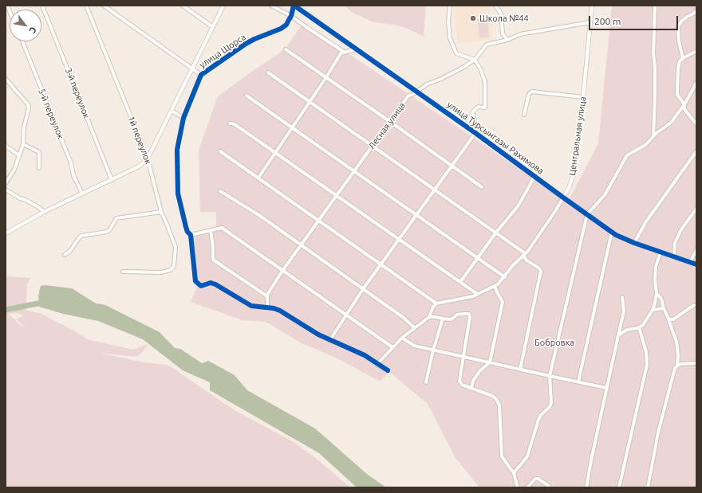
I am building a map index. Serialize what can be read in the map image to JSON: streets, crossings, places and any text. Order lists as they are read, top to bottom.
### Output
{
  "streets": {
    "street": [
      "улица Щорса",
      "3-й переулок",
      "5-й переулок",
      "Лесная улица",
      "Центральная улица",
      "улица Турсынгазы Рахимова",
      "1й переулок"
    ]
  },
  "crossings": [
    ["улица Щорса", "3-й переулок"],
    ["улица Щорса", "5-й переулок"],
    ["улица Щорса", "1й переулок"],
    ["Лесная улица", "Центральная улица"],
    ["Лесная улица", "улица Турсынгазы Рахимова"],
    ["Центральная улица", "улица Турсынгазы Рахимова"]
  ],
  "parks": ["Бобровка"],
  "places": ["Школа №44"],
  "scale_bar": "200 m",
  "north": "bottom right"
}
